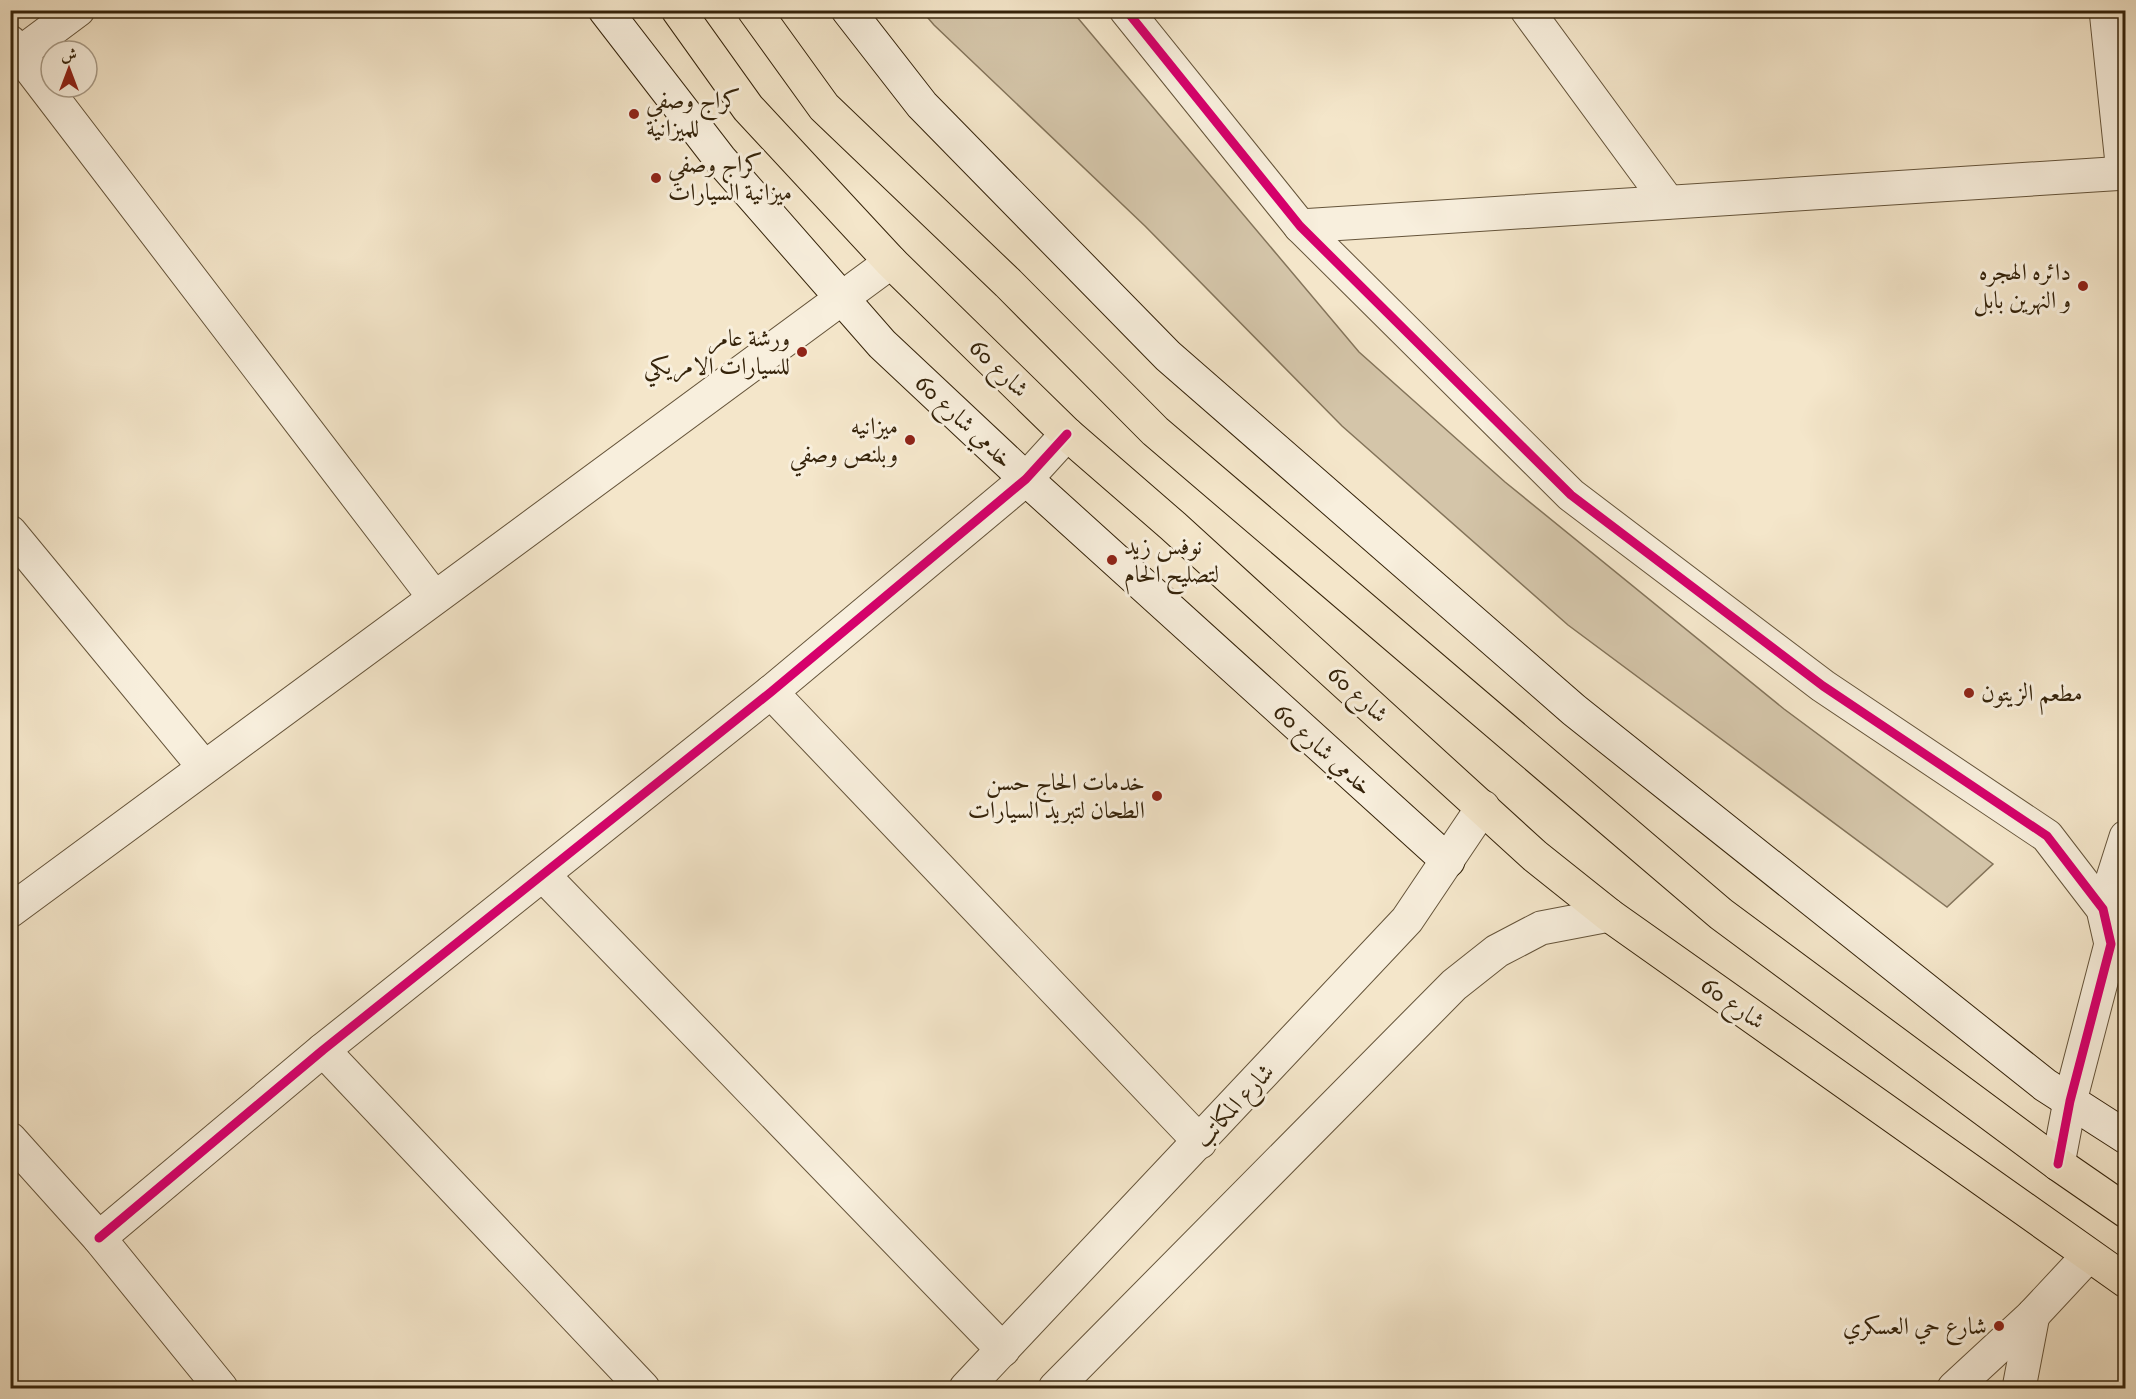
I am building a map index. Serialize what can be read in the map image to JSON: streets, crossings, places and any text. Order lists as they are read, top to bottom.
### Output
{
  "streets": {
    "highway": ["شارع 60"],
    "street": ["خدمي شارع 60", "شارع المکاتب"]
  },
  "crossings": [
    ["شارع 60", "شارع المکاتب"],
    ["خدمي شارع 60", "شارع المکاتب"]
  ],
  "places": [
    "كراج وصفي للميزانية",
    "كراج وصفي ميزانية السيارات",
    "دائره الهجره و النهرين بابل",
    "ورشة عامر للسيارات الامريكي",
    "ميزانيه وبلنص وصفي",
    "نوفس زيد لتصليح الحام",
    "مطعم الزيتون",
    "خدمات الحاج حسن الطحان لتبريد السيارات",
    "شارع حي العسكري"
  ],
  "north": "top"
}
